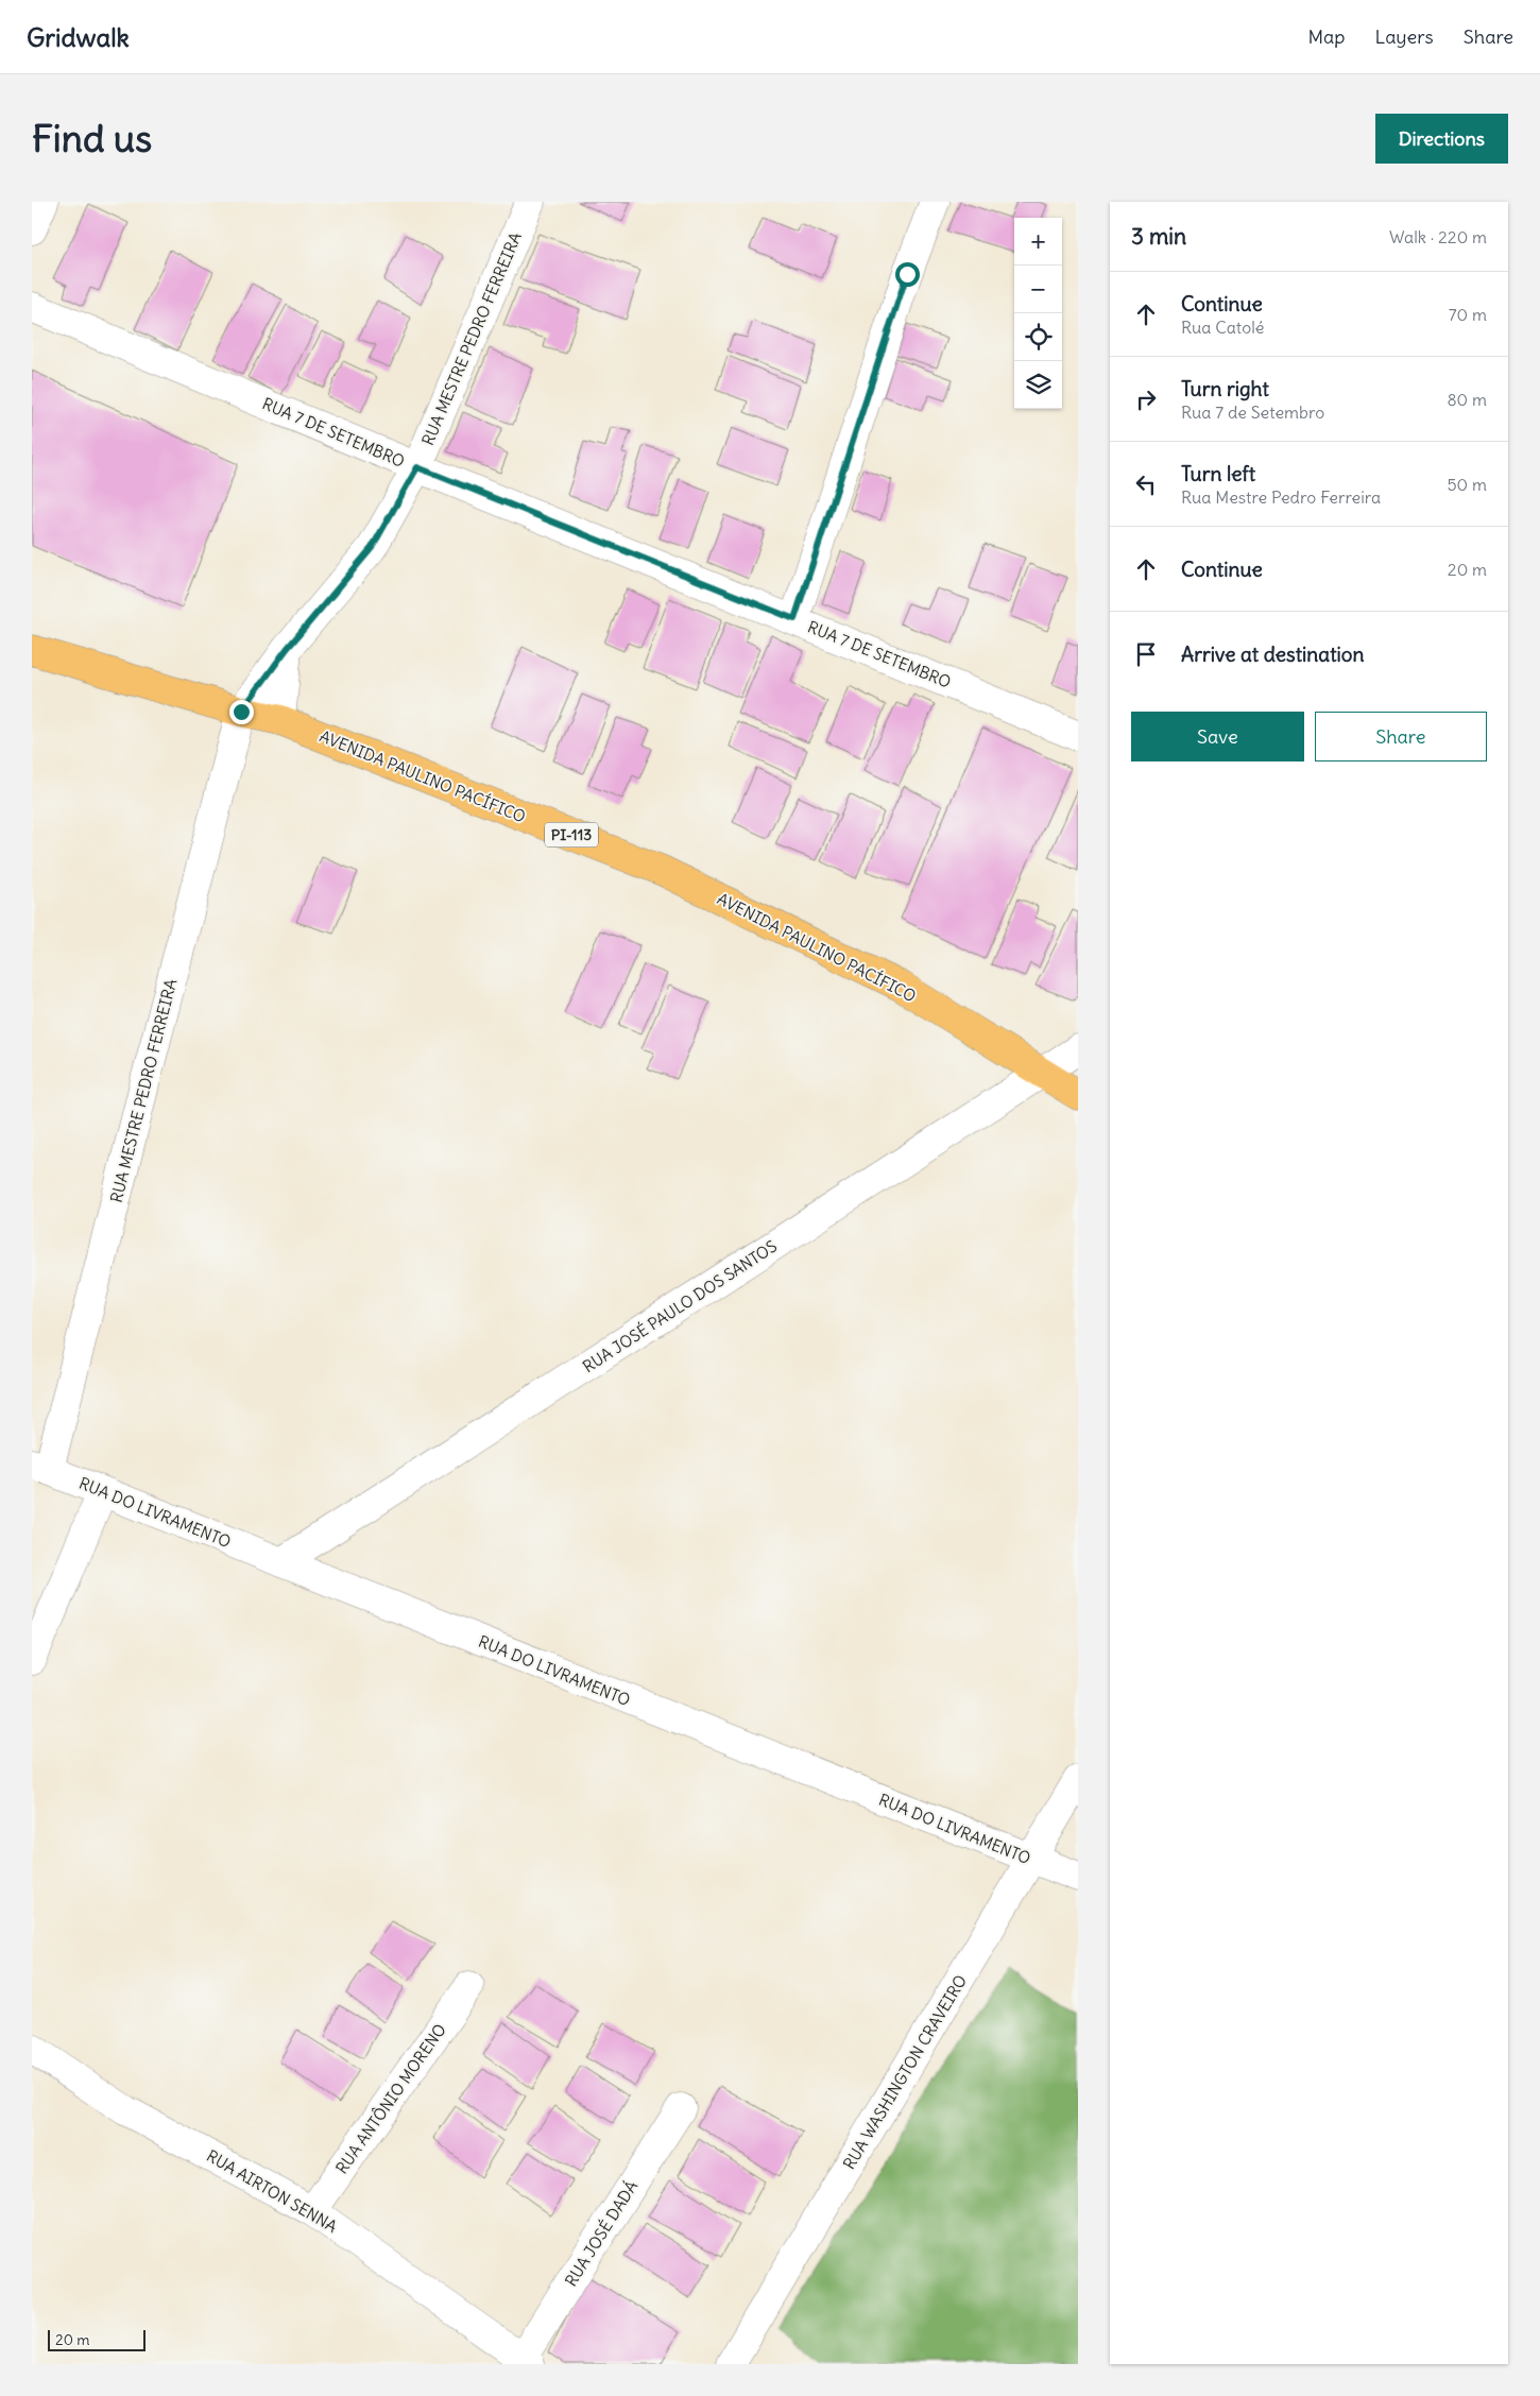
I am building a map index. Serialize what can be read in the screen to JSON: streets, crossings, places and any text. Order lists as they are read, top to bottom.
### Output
{
  "streets": {
    "main road": ["AVENIDA PAULINO PACÍFICO", "PI-113"],
    "street": [
      "RUA MESTRE PEDRO FERREIRA",
      "RUA 7 DE SETEMBRO",
      "RUA JOSÉ PAULO DOS SANTOS",
      "RUA DO LIVRAMENTO",
      "RUA WASHINGTON CRAVEIRO",
      "RUA ANTÔNIO MORENO",
      "RUA AIRTON SENNA",
      "RUA JOSÉ DADÁ"
    ]
  },
  "crossings": [
    ["RUA MESTRE PEDRO FERREIRA", "RUA 7 DE SETEMBRO"],
    ["RUA MESTRE PEDRO FERREIRA", "AVENIDA PAULINO PACÍFICO"],
    ["RUA MESTRE PEDRO FERREIRA", "RUA DO LIVRAMENTO"],
    ["AVENIDA PAULINO PACÍFICO", "RUA JOSÉ PAULO DOS SANTOS"],
    ["RUA JOSÉ PAULO DOS SANTOS", "RUA DO LIVRAMENTO"],
    ["RUA DO LIVRAMENTO", "RUA WASHINGTON CRAVEIRO"],
    ["RUA ANTÔNIO MORENO", "RUA AIRTON SENNA"],
    ["RUA AIRTON SENNA", "RUA JOSÉ DADÁ"]
  ],
  "scale_bar": "20 m",
  "page": {
    "header": "Gridwalk",
    "nav": ["Map", "Layers", "Share"],
    "buttons": [
      "Directions",
      ["Save", "Share"]
    ],
    "title": "Find us",
    "heading": ["3 min", "Walk · 220 m"],
    "map_buttons": ["+", "−"],
    "list": [
      ["Continue", "Rua Catolé", "70 m"],
      ["Turn right", "Rua 7 de Setembro", "80 m"],
      ["Turn left", "Rua Mestre Pedro Ferreira", "50 m"],
      ["Continue", "20 m"],
      "Arrive at destination"
    ],
    "scale": "20 m"
  }
}
